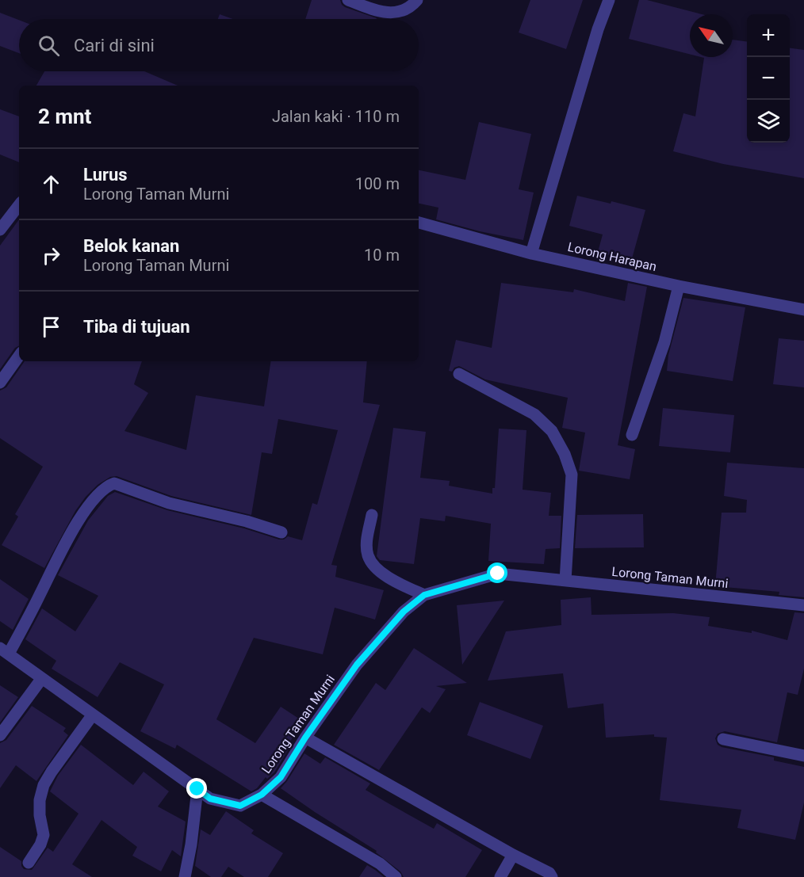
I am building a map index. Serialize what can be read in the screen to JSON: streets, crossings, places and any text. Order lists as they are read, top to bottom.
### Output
{
  "streets": {
    "street": ["Lorong Harapan", "Lorong Taman Murni"]
  },
  "north": "top left",
  "page": {
    "map_buttons": ["+", "−"],
    "search": "Cari di sini",
    "heading": ["2 mnt", "Jalan kaki · 110 m"],
    "list": [
      ["Lurus", "Lorong Taman Murni", "100 m"],
      ["Belok kanan", "Lorong Taman Murni", "10 m"],
      "Tiba di tujuan"
    ]
  }
}
